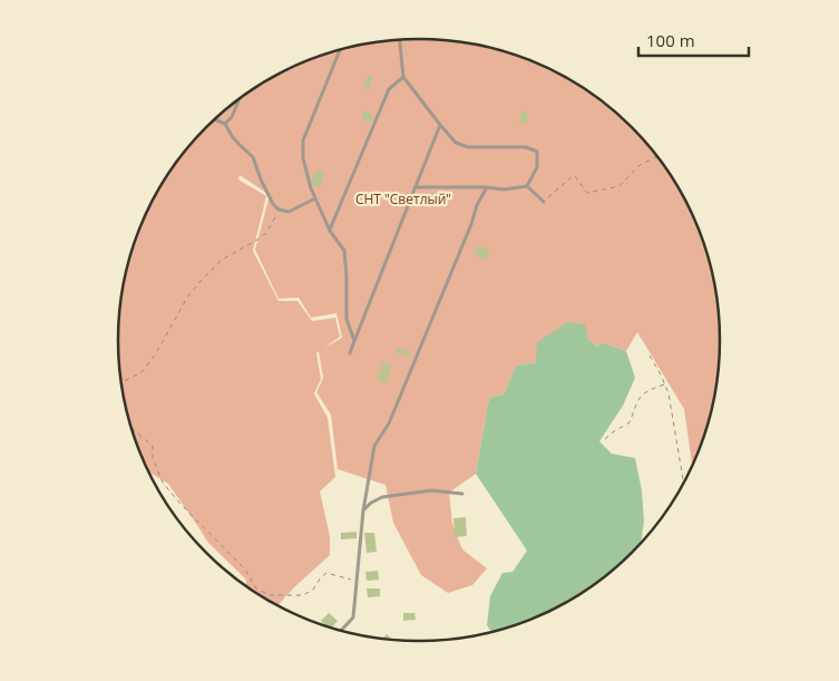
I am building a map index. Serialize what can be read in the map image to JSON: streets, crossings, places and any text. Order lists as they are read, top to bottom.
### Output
{
  "parks": ["СНТ \"Светлый\""],
  "scale_bar": "100 m"
}
